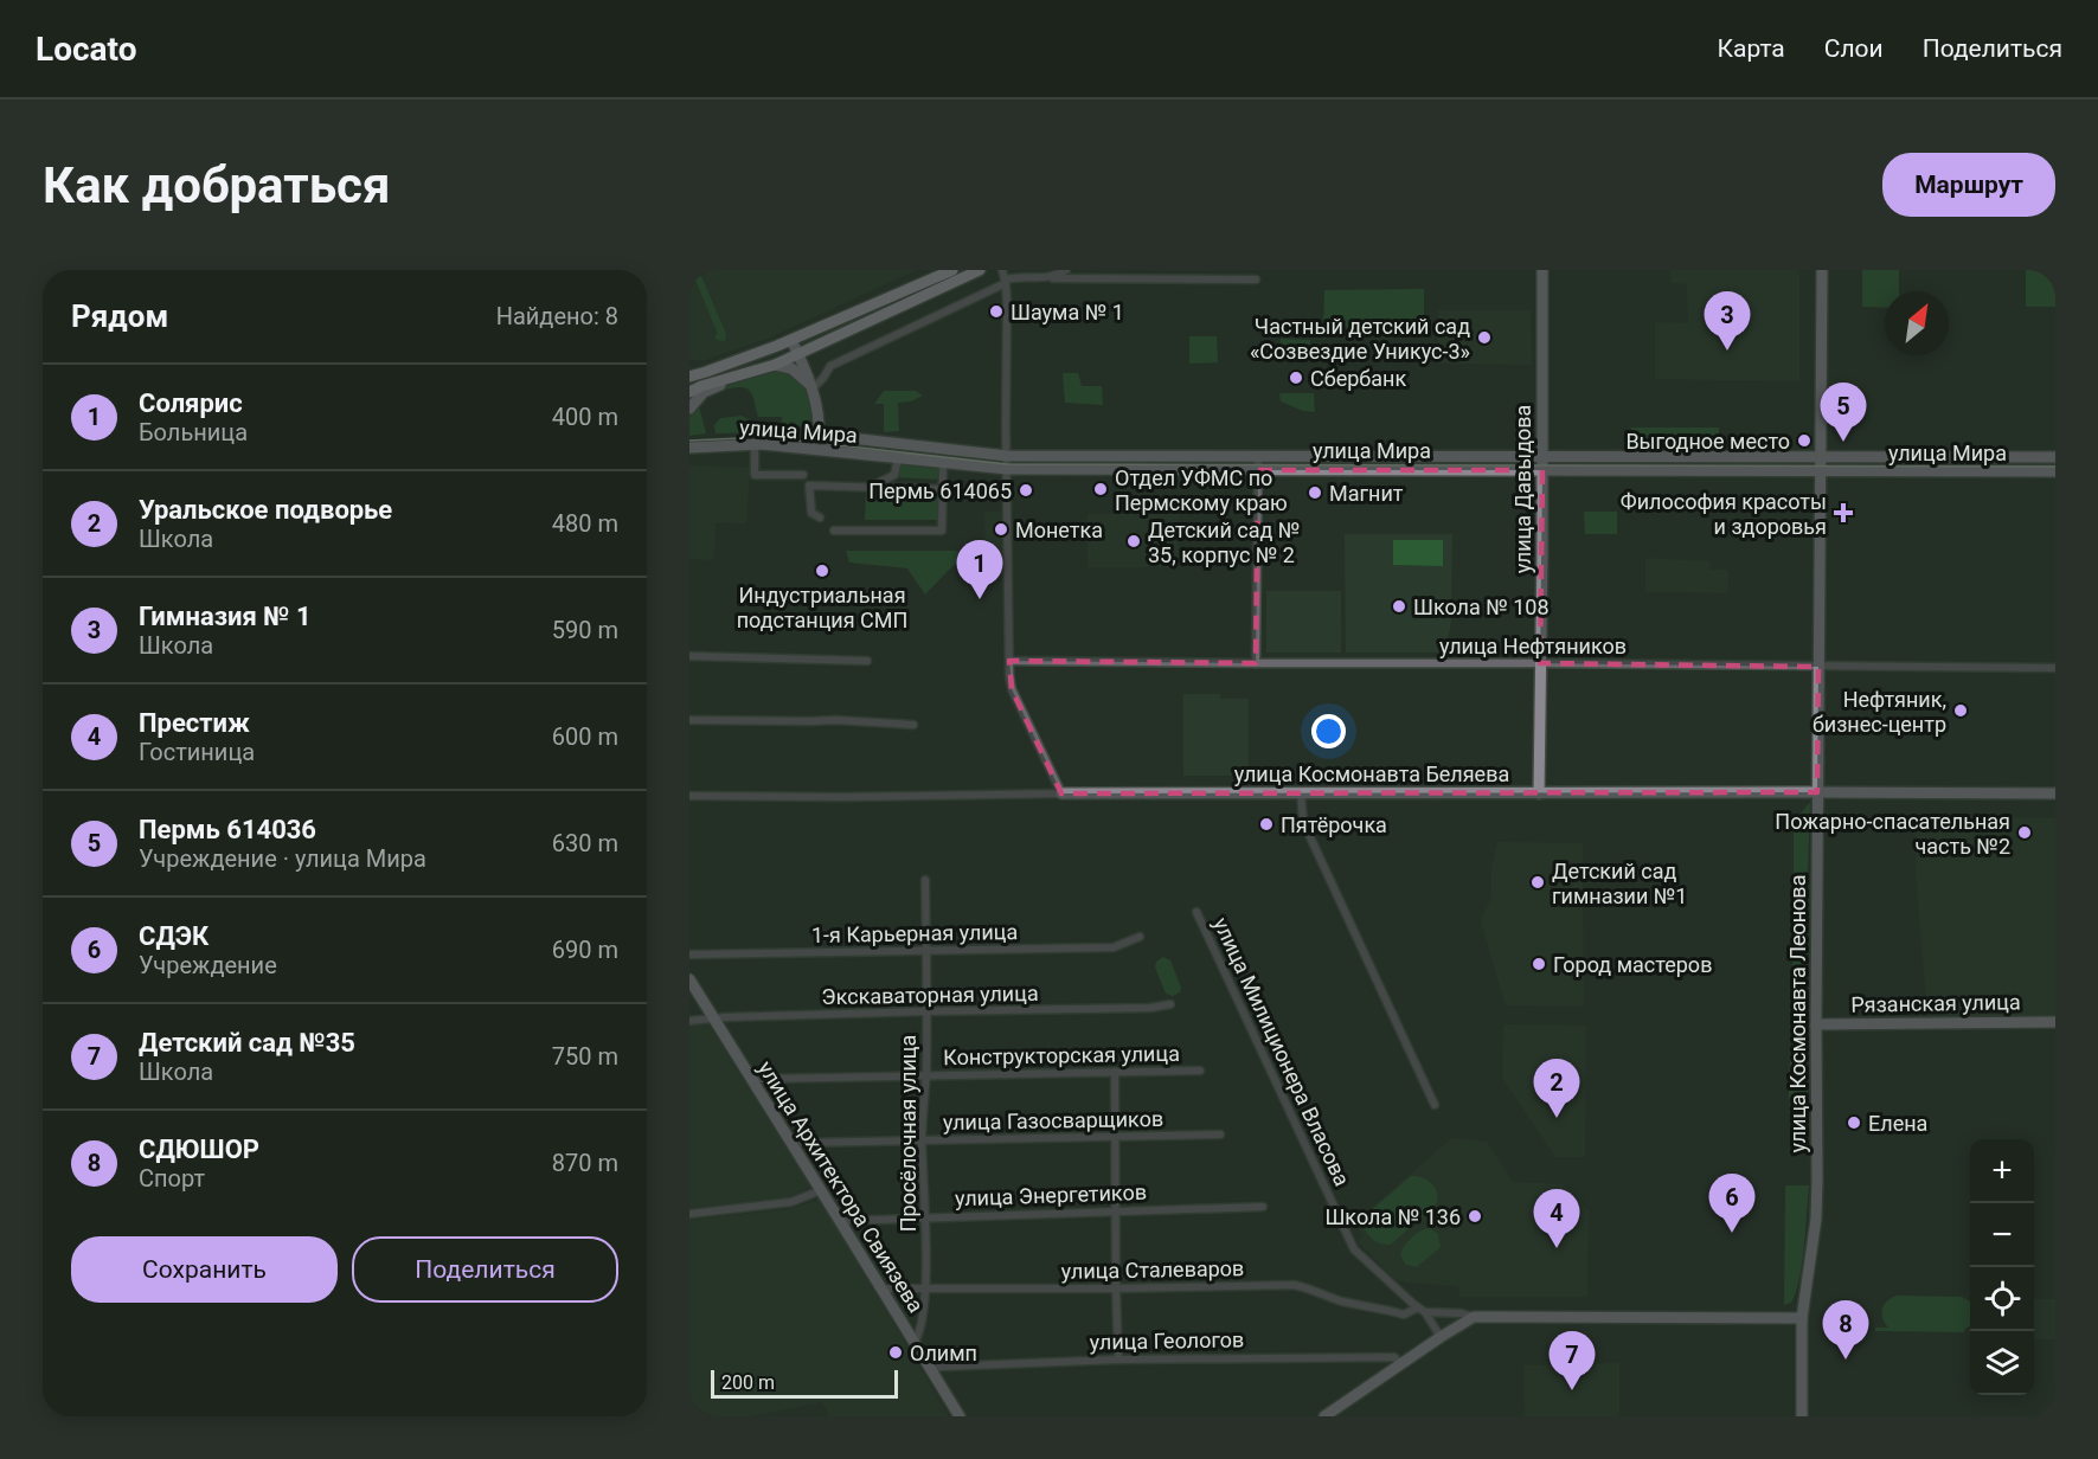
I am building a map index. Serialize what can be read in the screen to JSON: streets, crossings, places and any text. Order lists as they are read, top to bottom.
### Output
{
  "streets": {
    "main road": [
      "улица Мира",
      "улица Давыдова",
      "улица Космонавта Беляева",
      "Рязанская улица",
      "улица Космонавта Леонова",
      "улица Архитектора Свиязева"
    ],
    "street": [
      "улица Нефтяников",
      "1-я Карьерная улица",
      "Экскаваторная улица",
      "улица Милиционера Власова",
      "Конструкторская улица",
      "улица Газосварщиков",
      "Просёлочная улица",
      "улица Энергетиков",
      "улица Сталеваров",
      "улица Геологов"
    ]
  },
  "crossings": [
    ["улица Мира", "улица Давыдова"],
    ["улица Мира", "улица Космонавта Леонова"],
    ["улица Давыдова", "улица Нефтяников"],
    ["улица Давыдова", "улица Космонавта Беляева"],
    ["улица Нефтяников", "улица Космонавта Леонова"],
    ["улица Космонавта Беляева", "улица Космонавта Леонова"],
    ["1-я Карьерная улица", "Просёлочная улица"],
    ["Экскаваторная улица", "Просёлочная улица"],
    ["Экскаваторная улица", "улица Архитектора Свиязева"],
    ["Рязанская улица", "улица Космонавта Леонова"],
    ["улица Милиционера Власова", "улица Сталеваров"],
    ["Конструкторская улица", "Просёлочная улица"],
    ["Конструкторская улица", "улица Архитектора Свиязева"],
    ["улица Газосварщиков", "Просёлочная улица"],
    ["Просёлочная улица", "улица Архитектора Свиязева"],
    ["Просёлочная улица", "улица Энергетиков"],
    ["Просёлочная улица", "улица Сталеваров"],
    ["улица Архитектора Свиязева", "улица Энергетиков"],
    ["улица Архитектора Свиязева", "улица Сталеваров"],
    ["улица Архитектора Свиязева", "улица Геологов"]
  ],
  "places": {
    "other": [
      "Шаума № 1",
      "Частный детский сад «Созвездие Уникус-3»",
      "Сбербанк",
      "Выгодное место",
      "Отдел УФМС по Пермскому краю",
      "Пермь 614065",
      "Магнит",
      "Монетка",
      "Детский сад № 35, корпус № 2",
      "Индустриальная подстанция СМП",
      "Школа № 108",
      "Нефтяник, бизнес-центр",
      "Пятёрочка",
      "Пожарно-спасательная часть №2",
      "Детский сад гимназии №1",
      "Город мастеров",
      "Елена",
      "Школа № 136",
      "Олимп"
    ],
    "health": ["Философия красоты и здоровья"]
  },
  "scale_bar": "200 m",
  "north": "top right",
  "page": {
    "header": "Locato",
    "nav": ["Карта", "Слои", "Поделиться"],
    "buttons": [
      "Маршрут",
      ["Сохранить", "Поделиться"]
    ],
    "title": "Как добраться",
    "heading": ["Рядом", "Найдено: 8"],
    "pins": [
      "3",
      "5",
      "1",
      "2",
      "6",
      "4",
      "8",
      "7"
    ],
    "list": [
      {
        "mark": "1",
        "name": "Солярис",
        "note": "Больница",
        "value": "400 m"
      },
      {
        "mark": "2",
        "name": "Уральское подворье",
        "note": "Школа",
        "value": "480 m"
      },
      {
        "mark": "3",
        "name": "Гимназия № 1",
        "note": "Школа",
        "value": "590 m"
      },
      {
        "mark": "4",
        "name": "Престиж",
        "note": "Гостиница",
        "value": "600 m"
      },
      {
        "mark": "5",
        "name": "Пермь 614036",
        "note": "Учреждение · улица Мира",
        "value": "630 m"
      },
      {
        "mark": "6",
        "name": "СДЭК",
        "note": "Учреждение",
        "value": "690 m"
      },
      {
        "mark": "7",
        "name": "Детский сад №35",
        "note": "Школа",
        "value": "750 m"
      },
      {
        "mark": "8",
        "name": "СДЮШОР",
        "note": "Спорт",
        "value": "870 m"
      }
    ],
    "map_buttons": ["+", "−"],
    "scale": "200 m"
  }
}
